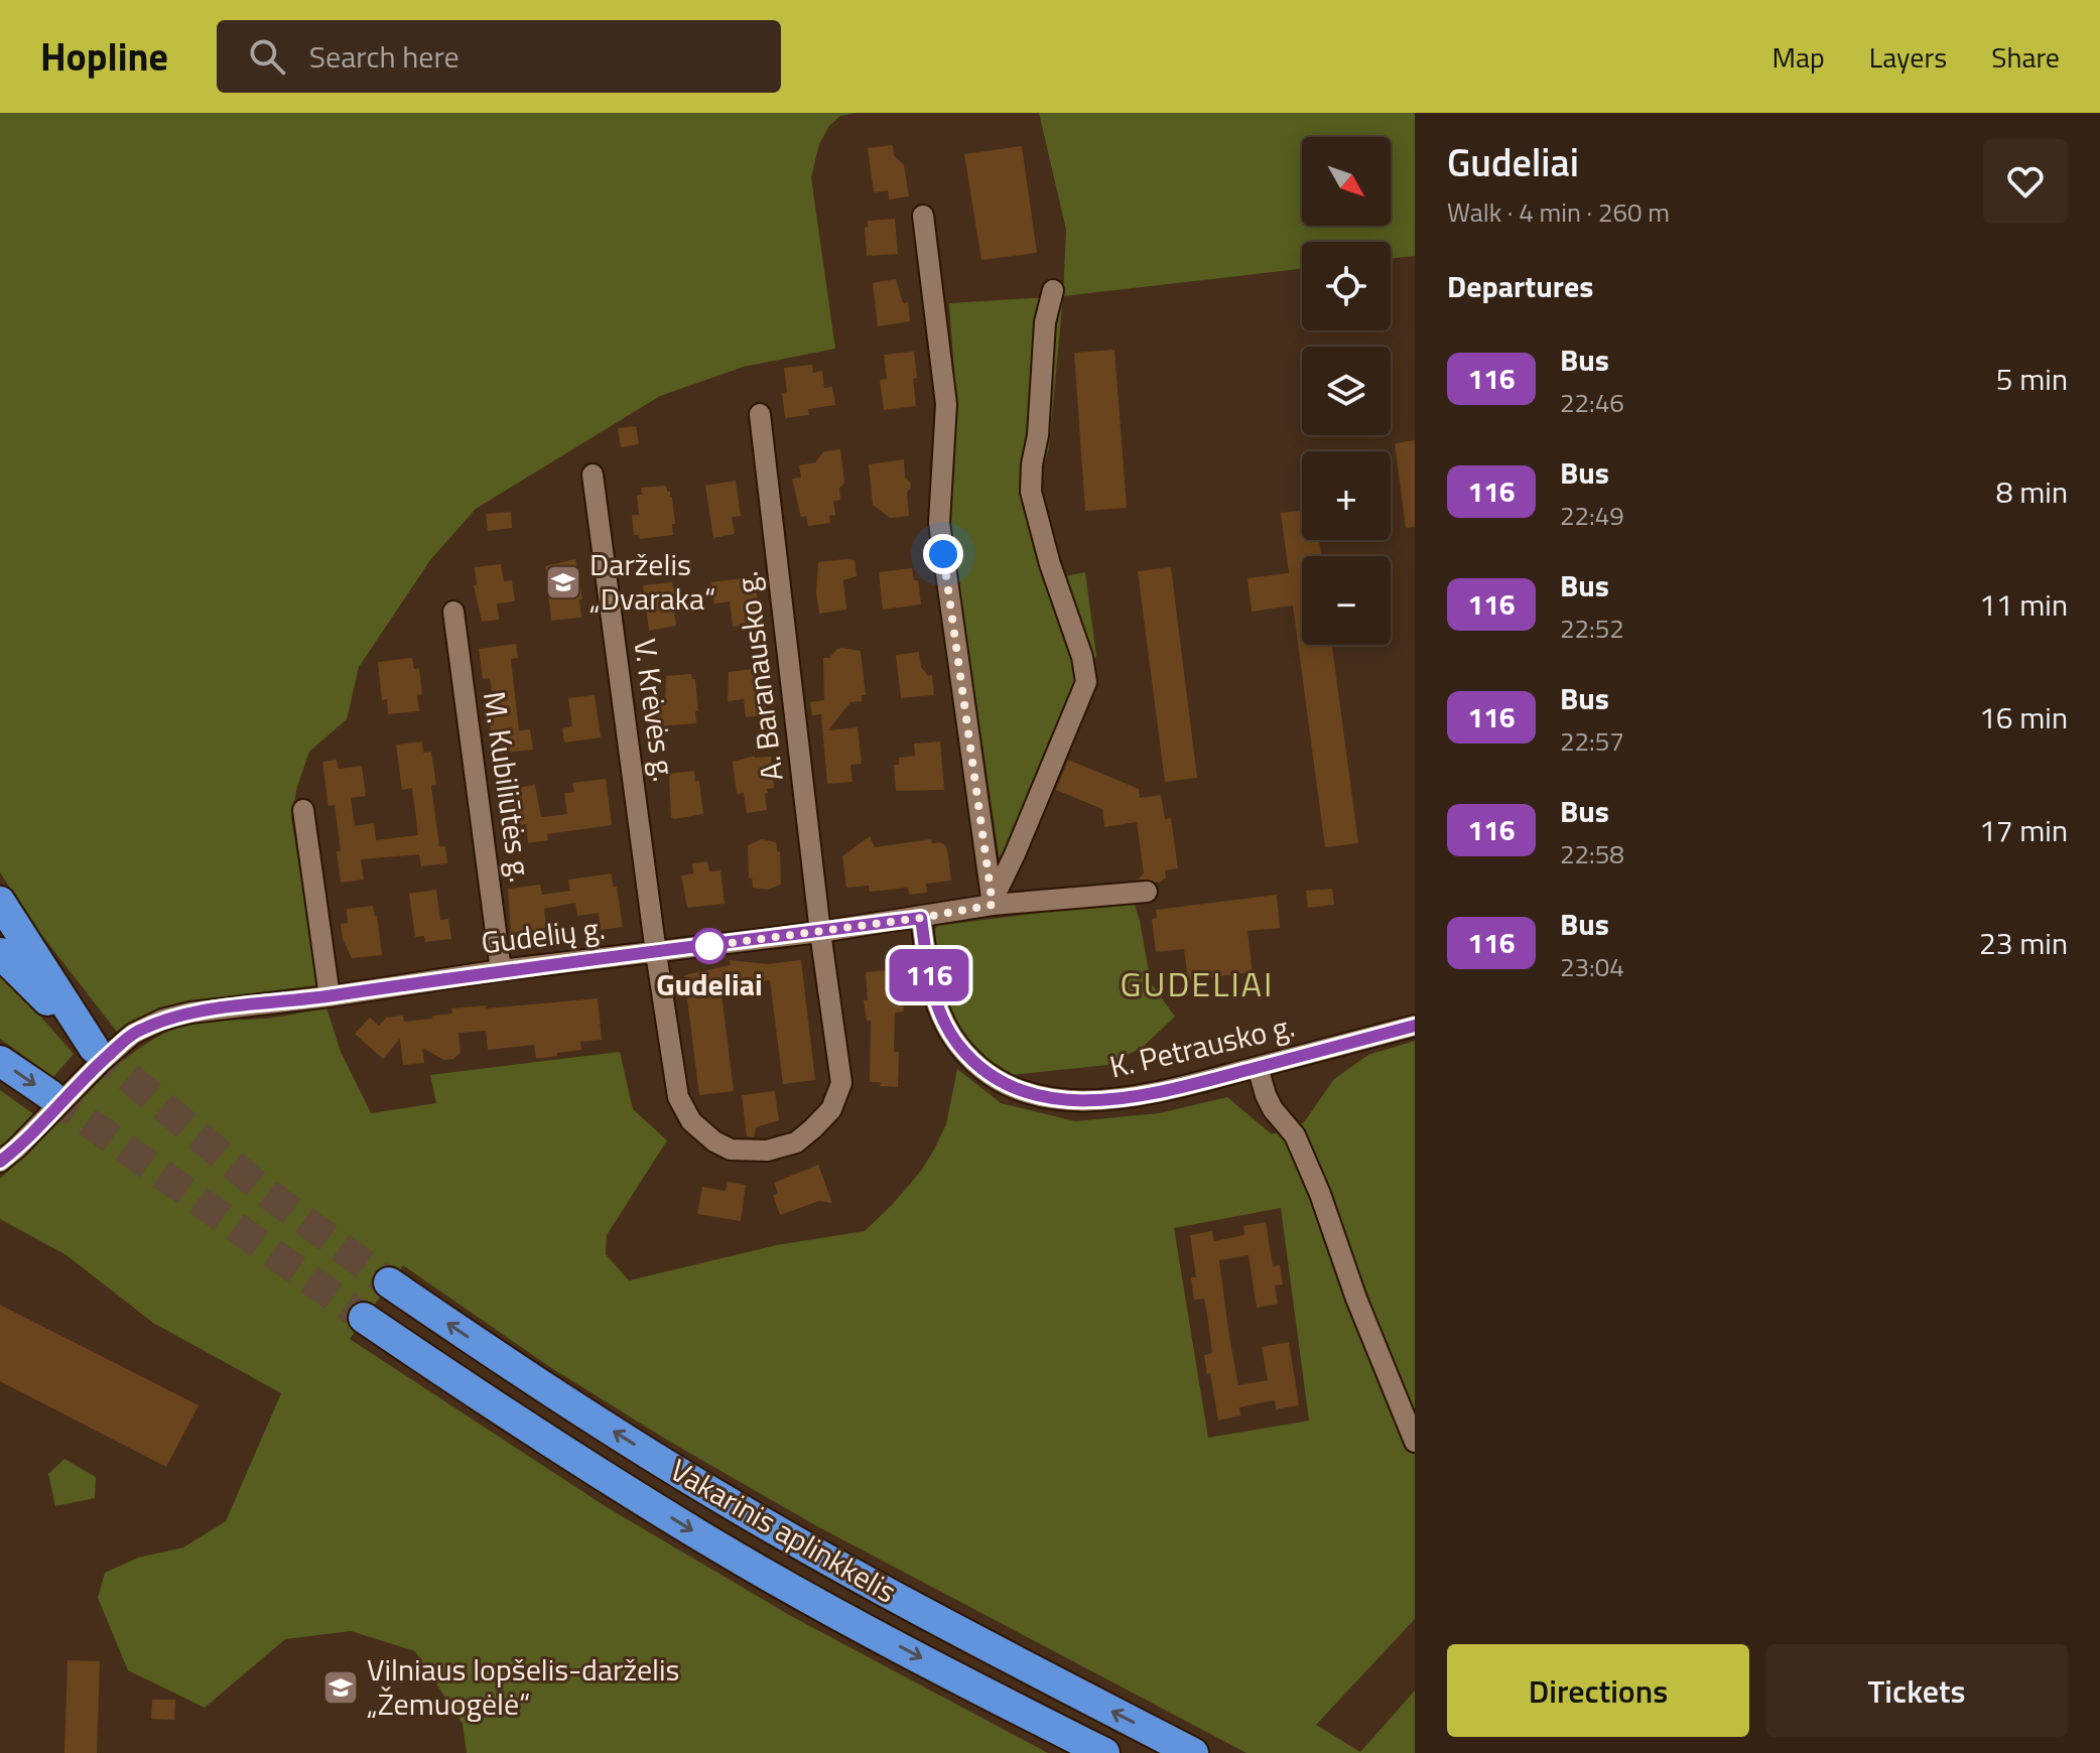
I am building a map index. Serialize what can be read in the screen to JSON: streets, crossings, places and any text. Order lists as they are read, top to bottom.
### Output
{
  "streets": {
    "highway": ["Vakarinis aplinkkelis"],
    "street": [
      "A. Baranausko g.",
      "V. Krėvės g.",
      "M. Kubiliūtės g.",
      "Gudelių g.",
      "K. Petrausko g."
    ]
  },
  "crossings": [
    ["A. Baranausko g.", "V. Krėvės g."],
    ["A. Baranausko g.", "Gudelių g."],
    ["V. Krėvės g.", "Gudelių g."],
    ["M. Kubiliūtės g.", "Gudelių g."],
    ["Gudelių g.", "K. Petrausko g."]
  ],
  "districts": ["GUDELIAI"],
  "places": {
    "school or university": ["Darželis „Dvaraka“", "Vilniaus lopšelis-darželis „Žemuogėlė“"],
    "other": ["Gudeliai"]
  },
  "lines": ["bus line 116"],
  "north": "bottom right",
  "page": {
    "header": "Hopline",
    "search": "Search here",
    "nav": ["Map", "Layers", "Share"],
    "on_map": "116",
    "heading": [
      ["Gudeliai", "Walk · 4 min · 260 m"],
      "Departures"
    ],
    "map_buttons": ["+", "−"],
    "list": [
      {
        "mark": "116",
        "name": "Bus",
        "note": "22:46",
        "value": "5 min"
      },
      {
        "mark": "116",
        "name": "Bus",
        "note": "22:49",
        "value": "8 min"
      },
      {
        "mark": "116",
        "name": "Bus",
        "note": "22:52",
        "value": "11 min"
      },
      {
        "mark": "116",
        "name": "Bus",
        "note": "22:57",
        "value": "16 min"
      },
      {
        "mark": "116",
        "name": "Bus",
        "note": "22:58",
        "value": "17 min"
      },
      {
        "mark": "116",
        "name": "Bus",
        "note": "23:04",
        "value": "23 min"
      }
    ],
    "buttons": ["Directions", "Tickets"]
  }
}
